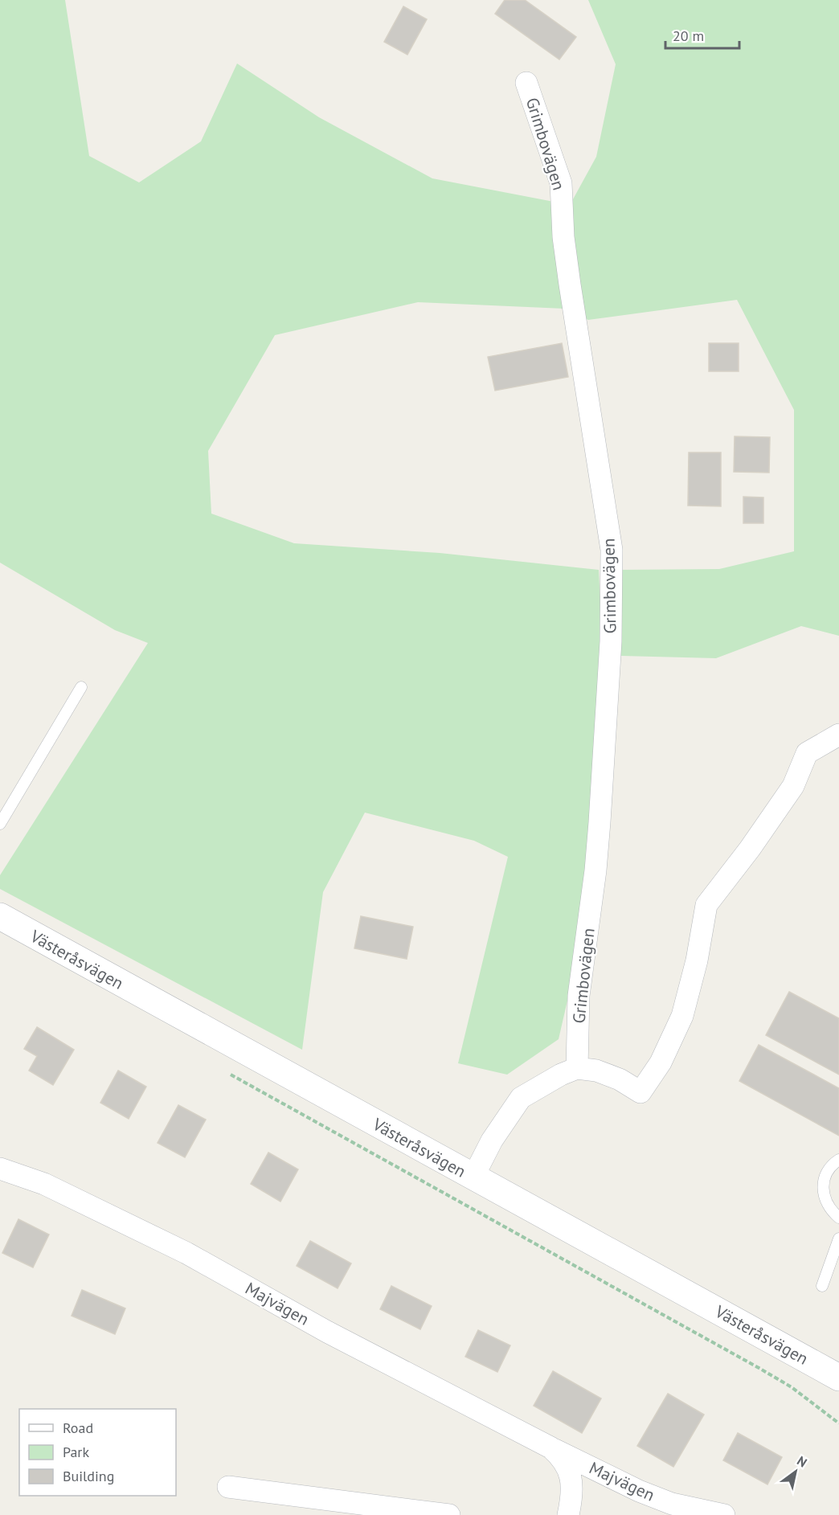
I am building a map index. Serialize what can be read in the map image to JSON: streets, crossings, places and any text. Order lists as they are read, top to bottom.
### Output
{
  "streets": {
    "street": ["Grimbovägen", "Västeråsvägen", "Majvägen"]
  },
  "legend": ["Road", "Park", "Building"],
  "scale_bar": "20 m",
  "north": "top right"
}
